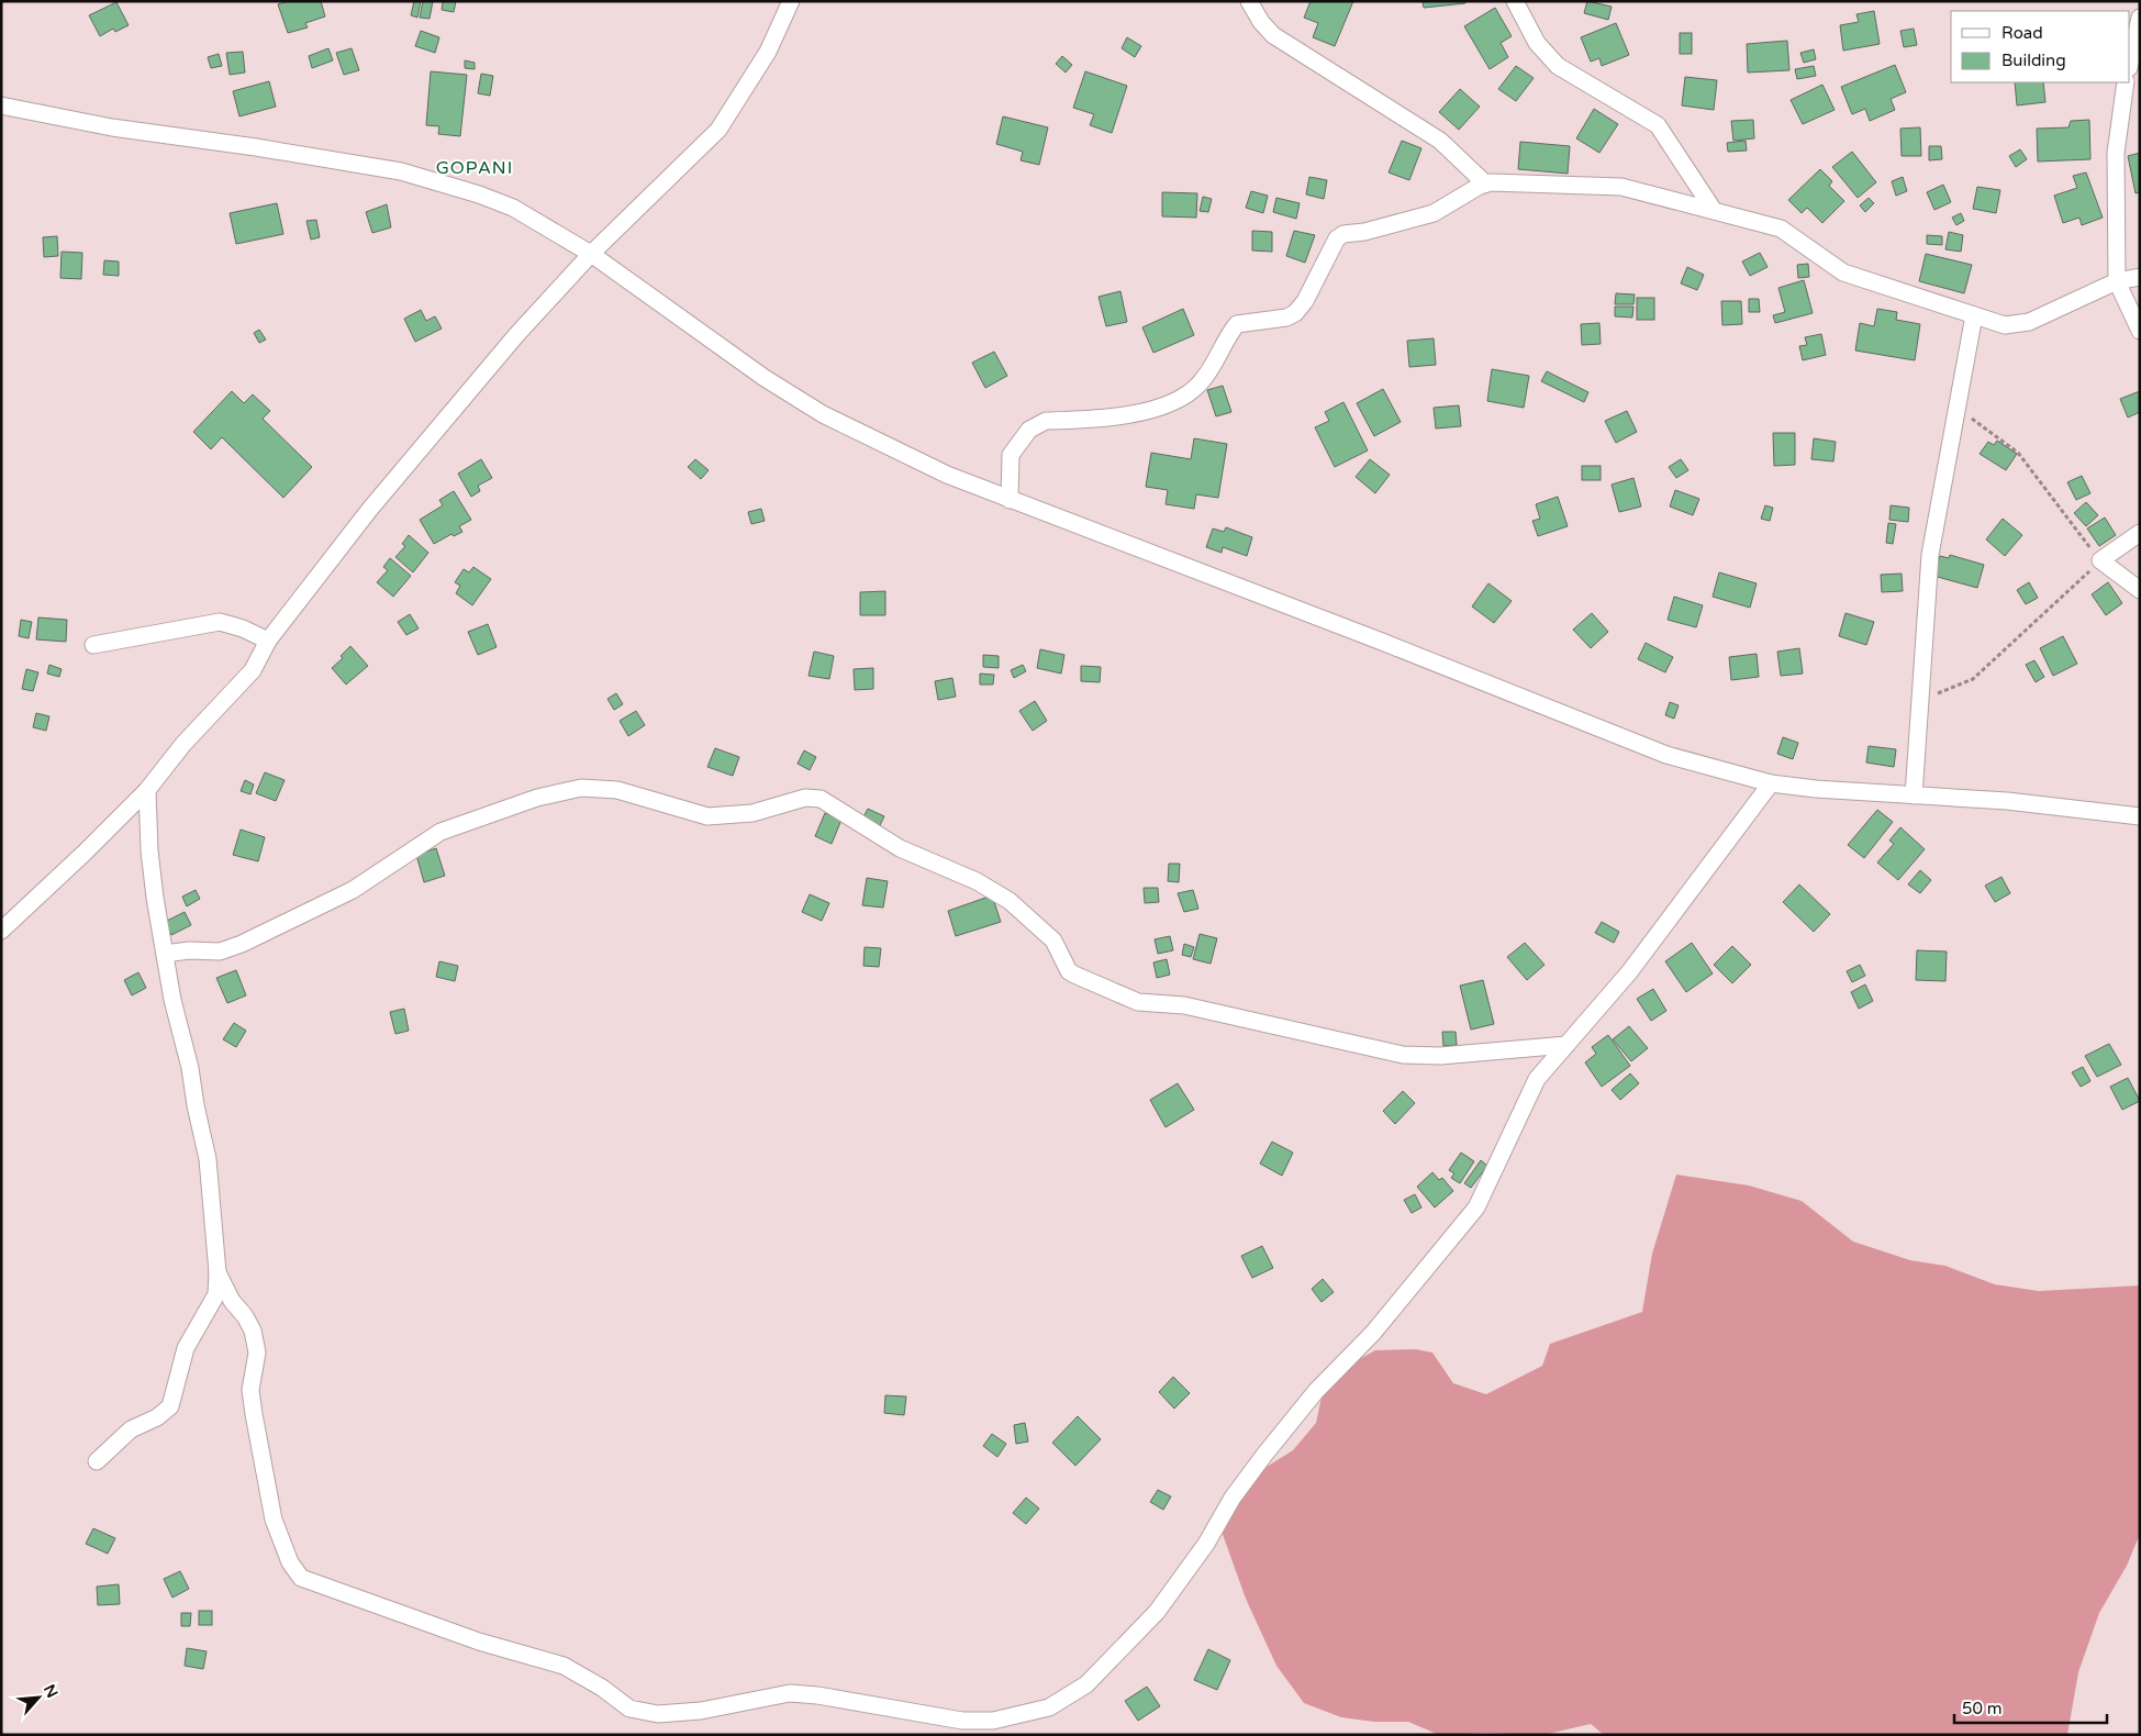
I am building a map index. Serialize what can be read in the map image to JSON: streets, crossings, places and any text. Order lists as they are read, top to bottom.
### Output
{
  "districts": ["GOPANI"],
  "legend": ["Road", "Building"],
  "scale_bar": "50 m",
  "north": "top right"
}
